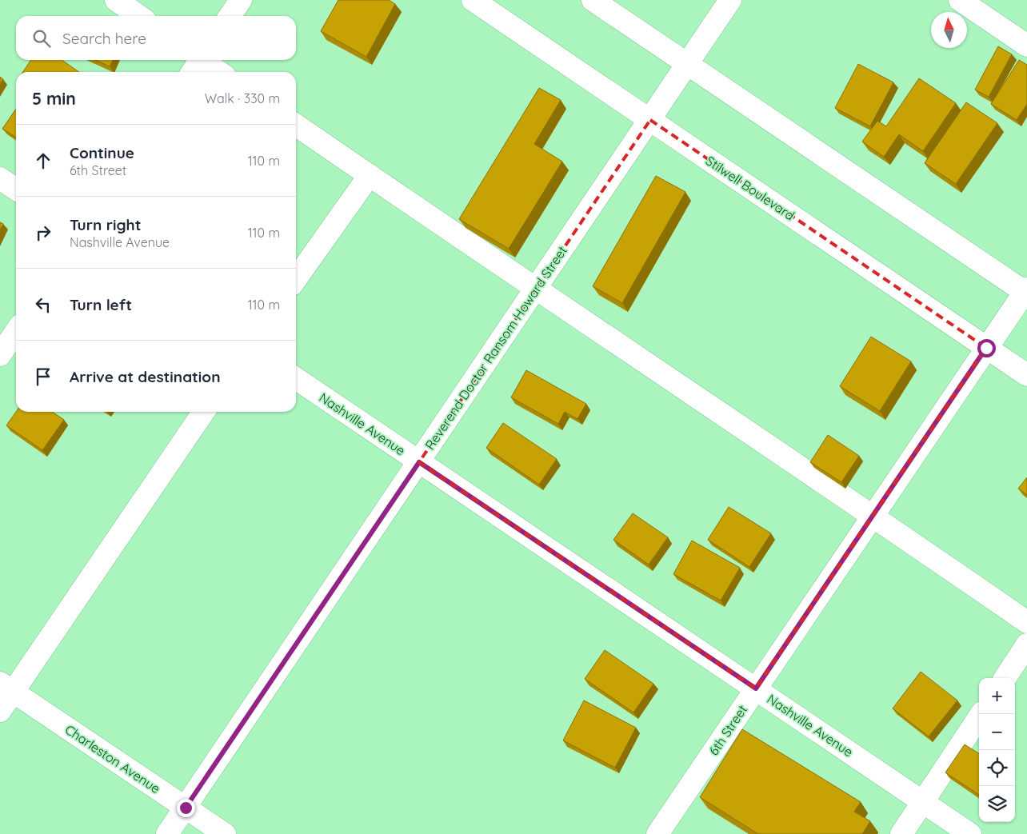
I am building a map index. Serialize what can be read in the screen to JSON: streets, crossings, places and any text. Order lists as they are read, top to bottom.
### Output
{
  "streets": {
    "street": [
      "Stilwell Boulevard",
      "Reverend Doctor Ransom Howard Street",
      "Nashville Avenue",
      "6th Street",
      "Charleston Avenue"
    ]
  },
  "crossings": [
    ["Stilwell Boulevard", "Reverend Doctor Ransom Howard Street"],
    ["Stilwell Boulevard", "6th Street"],
    ["Reverend Doctor Ransom Howard Street", "Nashville Avenue"],
    ["Reverend Doctor Ransom Howard Street", "Charleston Avenue"],
    ["Nashville Avenue", "6th Street"]
  ],
  "north": "top",
  "page": {
    "search": "Search here",
    "heading": ["5 min", "Walk · 330 m"],
    "list": [
      ["Continue", "6th Street", "110 m"],
      ["Turn right", "Nashville Avenue", "110 m"],
      ["Turn left", "110 m"],
      "Arrive at destination"
    ],
    "map_buttons": ["+", "−"]
  }
}
